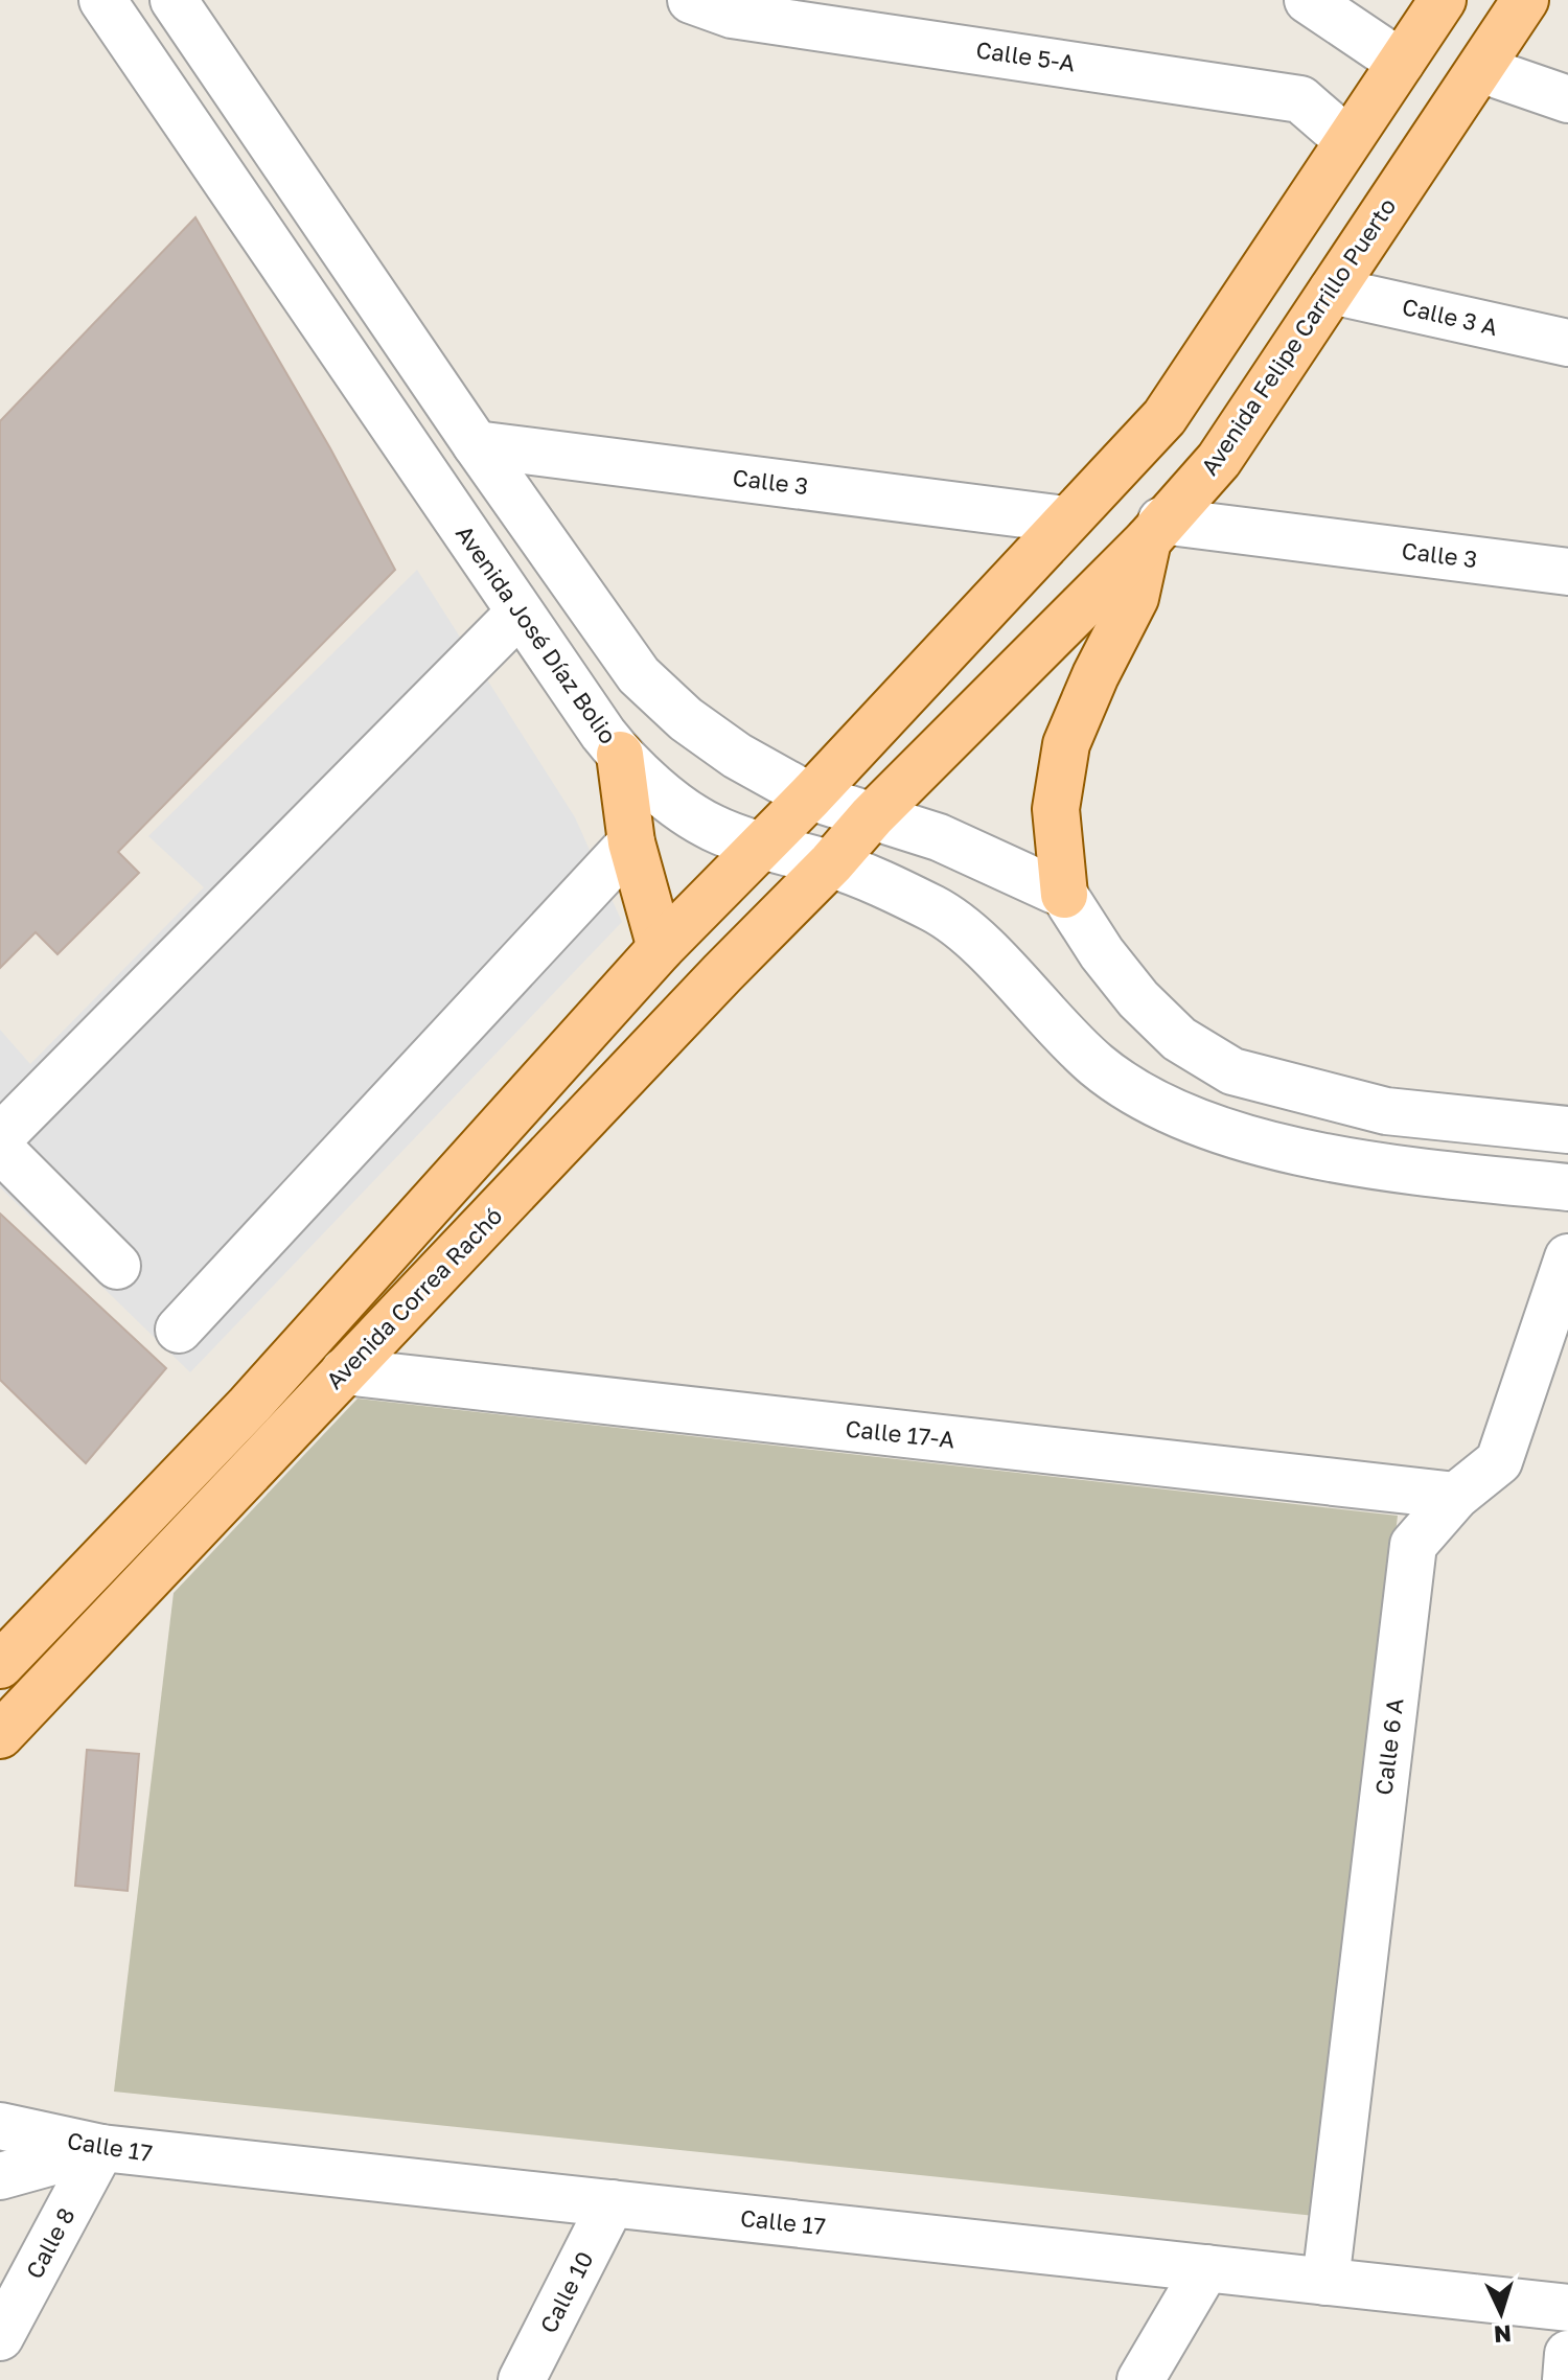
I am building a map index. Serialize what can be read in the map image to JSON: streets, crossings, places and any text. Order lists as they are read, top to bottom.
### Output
{
  "streets": {
    "main road": ["Avenida Felipe Carrillo Puerto", "Avenida Correa Rachó"],
    "street": [
      "Calle 5-A",
      "Calle 3 A",
      "Calle 3",
      "Avenida José Díaz Bolio",
      "Calle 17-A",
      "Calle 6 A",
      "Calle 17",
      "Calle 8",
      "Calle 10"
    ]
  },
  "crossings": [
    ["Calle 3 A", "Avenida Felipe Carrillo Puerto"],
    ["Avenida Felipe Carrillo Puerto", "Calle 3"],
    ["Avenida Felipe Carrillo Puerto", "Avenida José Díaz Bolio"],
    ["Avenida Felipe Carrillo Puerto", "Avenida Correa Rachó"],
    ["Avenida José Díaz Bolio", "Avenida Correa Rachó"],
    ["Avenida Correa Rachó", "Calle 17-A"],
    ["Calle 17-A", "Calle 6 A"],
    ["Calle 6 A", "Calle 17"],
    ["Calle 17", "Calle 8"],
    ["Calle 17", "Calle 10"]
  ],
  "north": "bottom"
}
